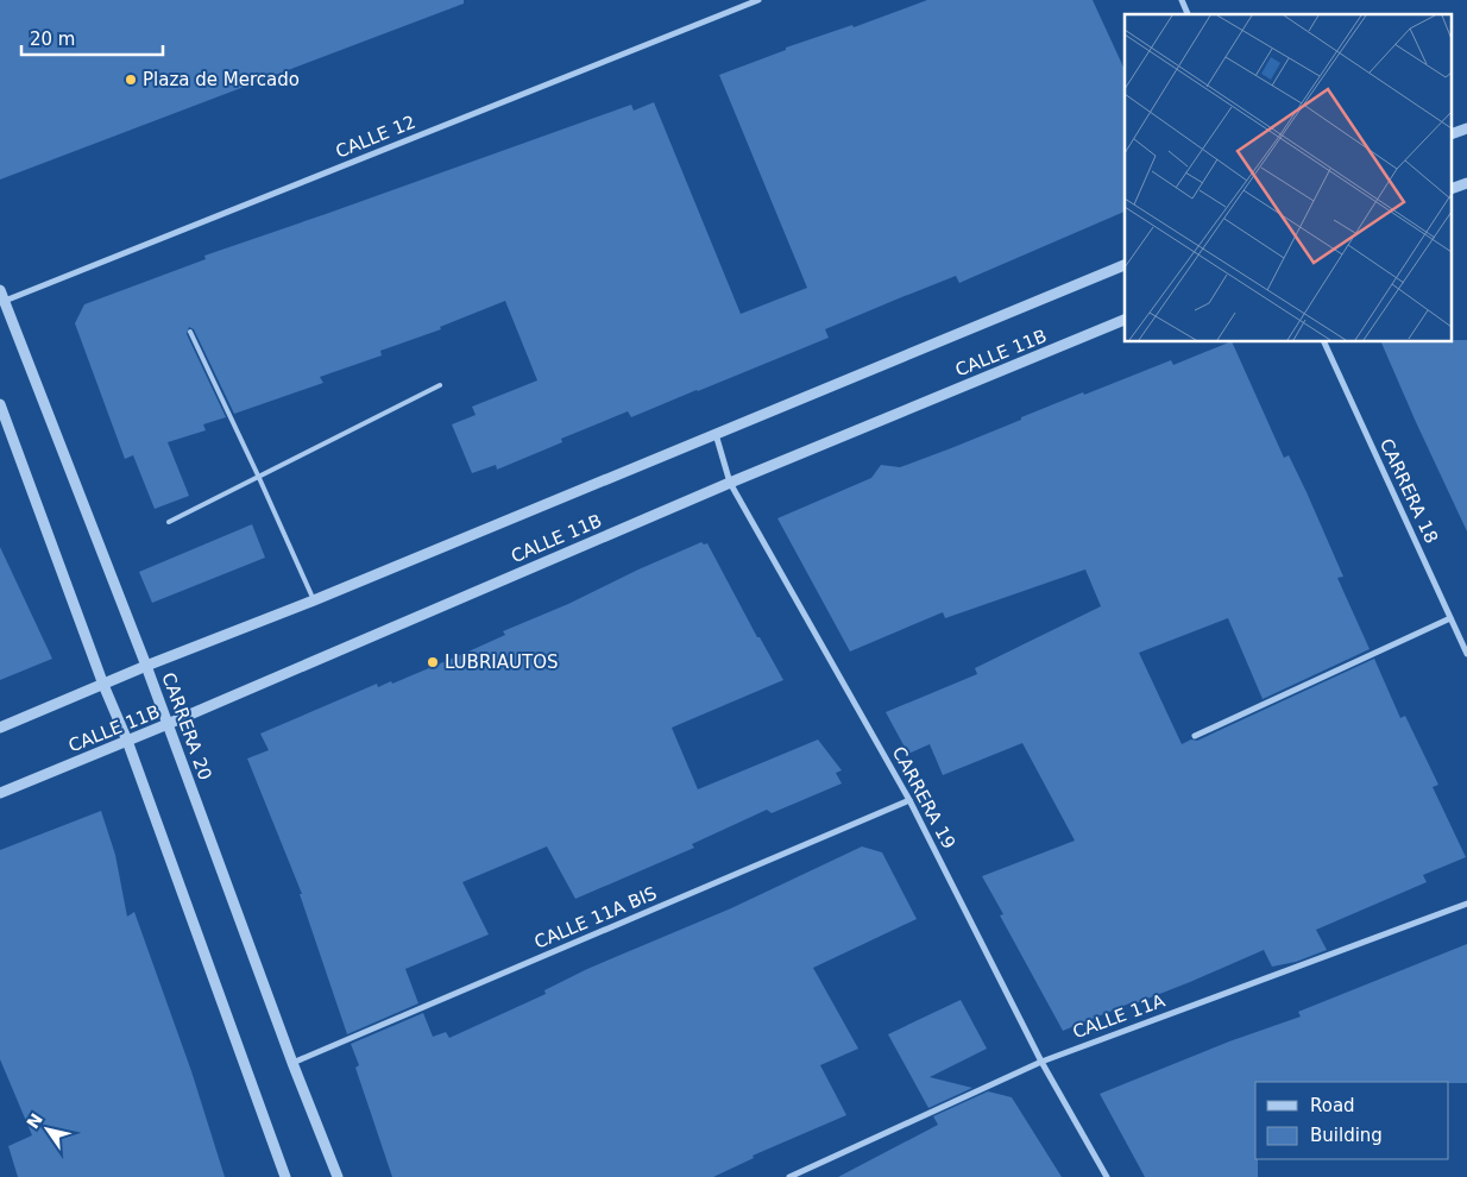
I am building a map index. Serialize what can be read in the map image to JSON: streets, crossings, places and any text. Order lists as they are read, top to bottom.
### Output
{
  "streets": {
    "street": [
      "CALLE 12",
      "CALLE 11B",
      "CARRERA 18",
      "CARRERA 20",
      "CARRERA 19",
      "CALLE 11A BIS",
      "CALLE 11A"
    ]
  },
  "crossings": [
    ["CALLE 12", "CARRERA 20"],
    ["CALLE 11B", "CARRERA 20"],
    ["CALLE 11B", "CARRERA 19"],
    ["CARRERA 20", "CALLE 11A BIS"],
    ["CARRERA 19", "CALLE 11A BIS"],
    ["CARRERA 19", "CALLE 11A"]
  ],
  "places": ["Plaza de Mercado", "LUBRIAUTOS"],
  "legend": ["Road", "Building"],
  "scale_bar": "20 m",
  "north": "top left"
}
